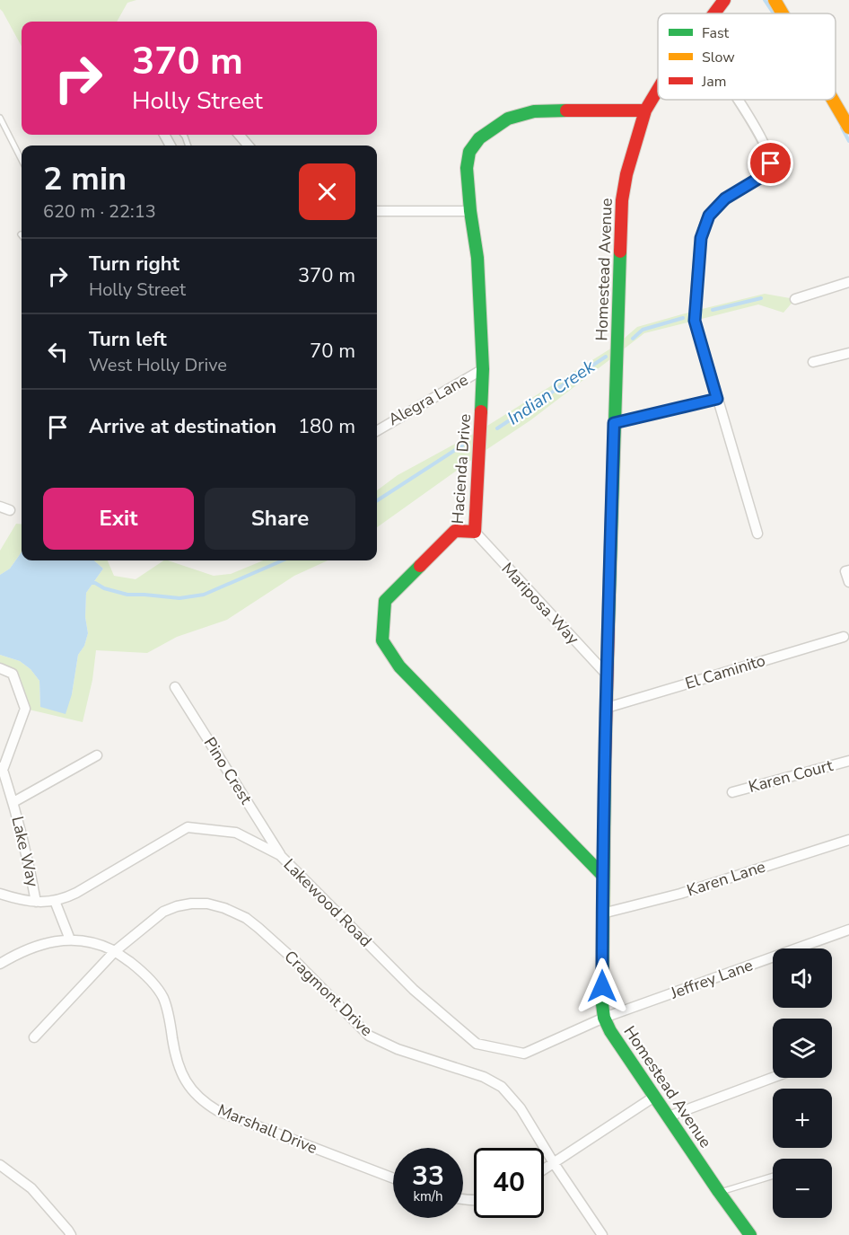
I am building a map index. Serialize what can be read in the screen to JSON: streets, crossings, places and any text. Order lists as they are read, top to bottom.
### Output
{
  "streets": {
    "street": [
      "Homestead Avenue",
      "Alegra Lane",
      "Hacienda Drive",
      "Mariposa Way",
      "El Caminito",
      "Pino Crest",
      "Karen Court",
      "Lake Way",
      "Karen Lane",
      "Lakewood Road",
      "Jeffrey Lane",
      "Cragmont Drive",
      "Marshall Drive"
    ]
  },
  "crossings": [
    ["Homestead Avenue", "Hacienda Drive"],
    ["Homestead Avenue", "Mariposa Way"],
    ["Homestead Avenue", "El Caminito"],
    ["Homestead Avenue", "Karen Lane"],
    ["Homestead Avenue", "Lakewood Road"],
    ["Homestead Avenue", "Jeffrey Lane"],
    ["Alegra Lane", "Hacienda Drive"],
    ["Hacienda Drive", "Mariposa Way"],
    ["Pino Crest", "Lakewood Road"],
    ["Lake Way", "Lakewood Road"],
    ["Lakewood Road", "Jeffrey Lane"],
    ["Cragmont Drive", "Marshall Drive"]
  ],
  "water": ["Indian Creek"],
  "legend": ["Fast", "Slow", "Jam"],
  "page": {
    "turn": ["370 m", "Holly Street"],
    "heading": ["2 min", "620 m · 22:13"],
    "list": [
      {
        "name": "Turn right",
        "note": "Holly Street",
        "value": "370 m"
      },
      {
        "name": "Turn left",
        "note": "West Holly Drive",
        "value": "70 m"
      },
      {
        "name": "Arrive at destination",
        "value": "180 m"
      }
    ],
    "buttons": ["Exit", "Share"],
    "map_buttons": ["+", "−"],
    "speed": "33 km/h",
    "limit": "40"
  }
}
